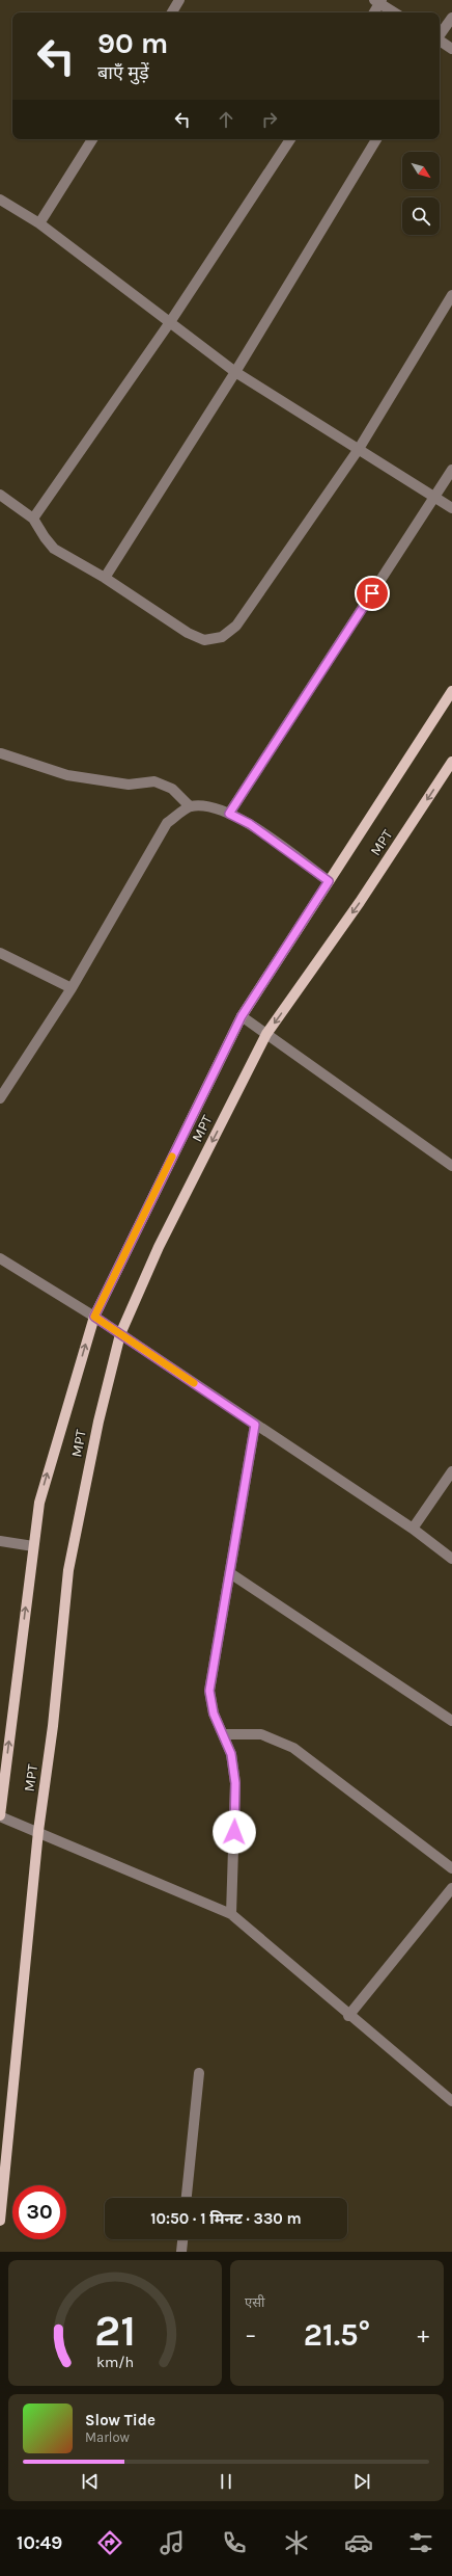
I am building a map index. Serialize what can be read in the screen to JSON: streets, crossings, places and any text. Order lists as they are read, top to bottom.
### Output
{
  "streets": {
    "main road": ["MPT"]
  },
  "north": "bottom right",
  "page": {
    "turn": ["90 m", "बाएँ मुड़ें"],
    "limit": "30",
    "trip": "10:50 · 1 मिनट · 330 m",
    "tile": "एसी",
    "heat": ["−", "21.5°", "+"],
    "song": ["Slow Tide", "Marlow"],
    "tabs": "10:49",
    "gauge": ["21", "km/h"]
  }
}
